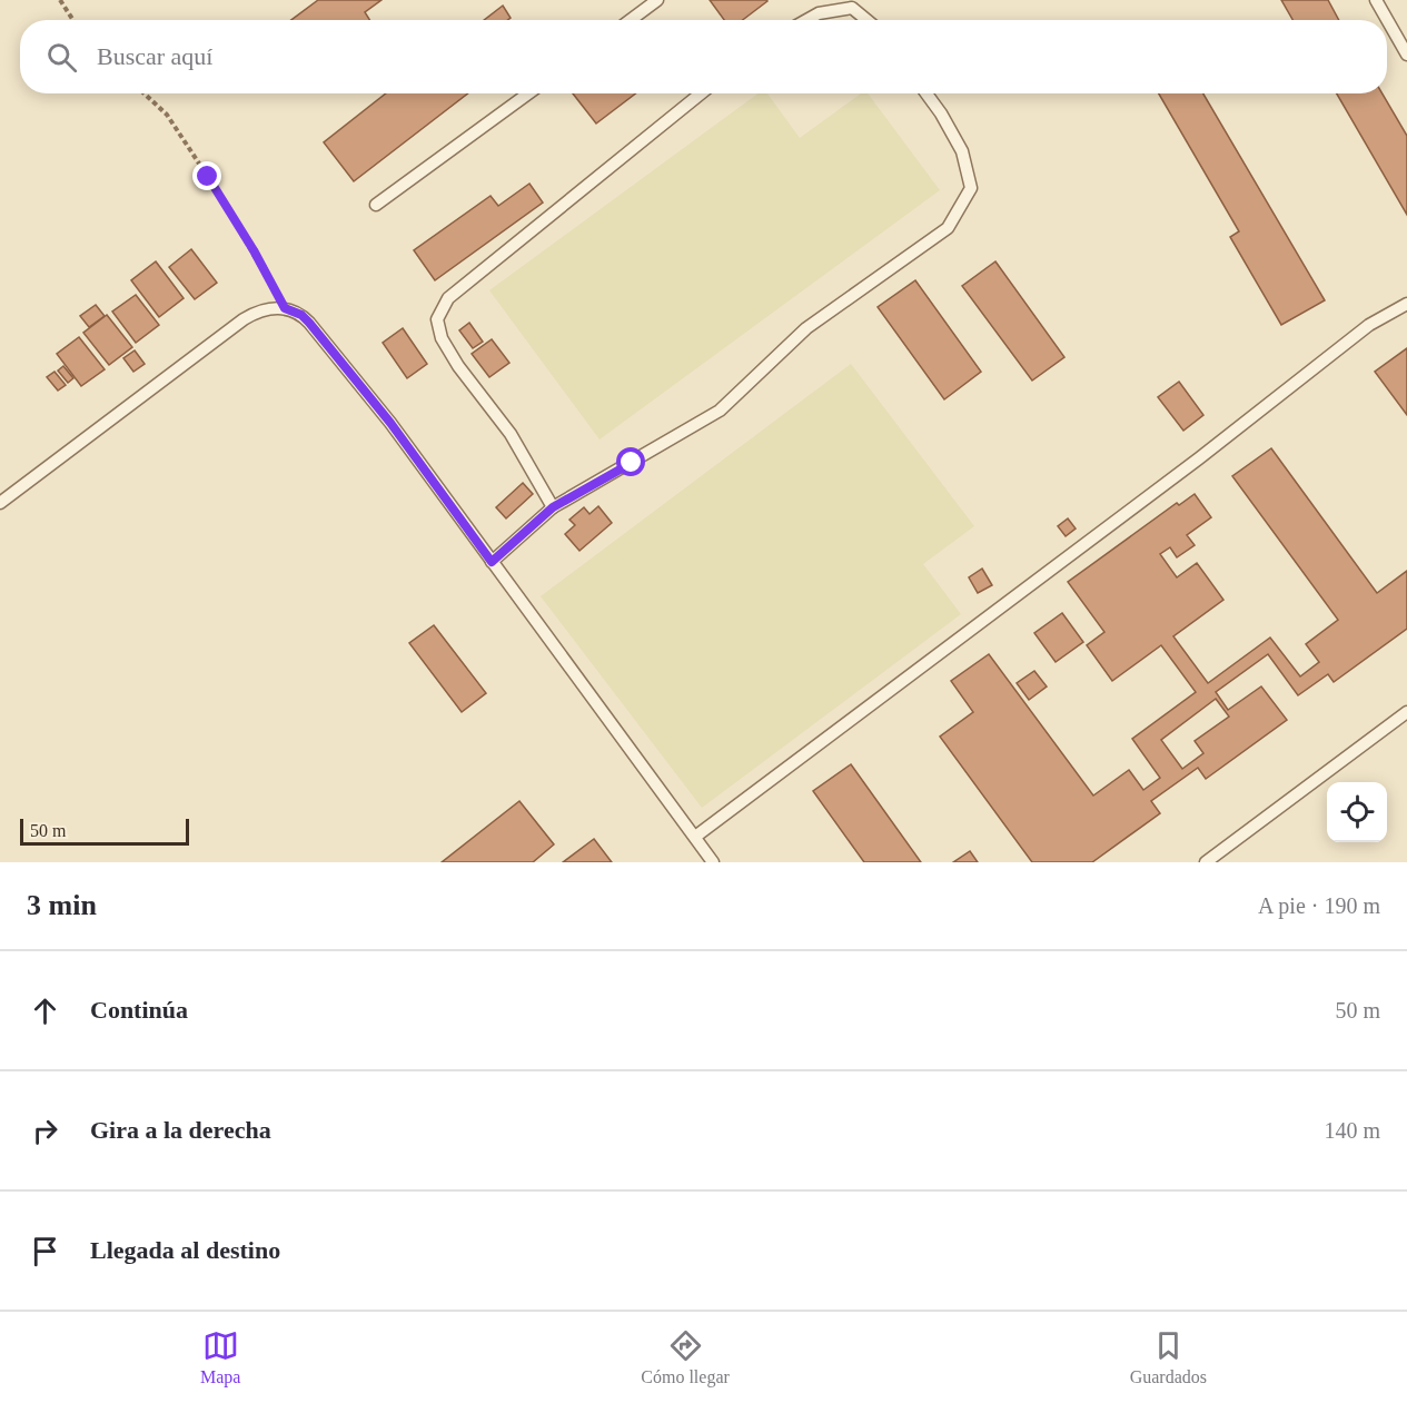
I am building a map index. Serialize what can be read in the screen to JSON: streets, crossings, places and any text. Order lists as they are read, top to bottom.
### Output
{
  "scale_bar": "50 m",
  "page": {
    "search": "Buscar aquí",
    "scale": "50 m",
    "heading": ["3 min", "A pie · 190 m"],
    "list": [
      ["Continúa", "50 m"],
      ["Gira a la derecha", "140 m"],
      "Llegada al destino"
    ],
    "nav": ["Mapa", "Cómo llegar", "Guardados"]
  }
}
